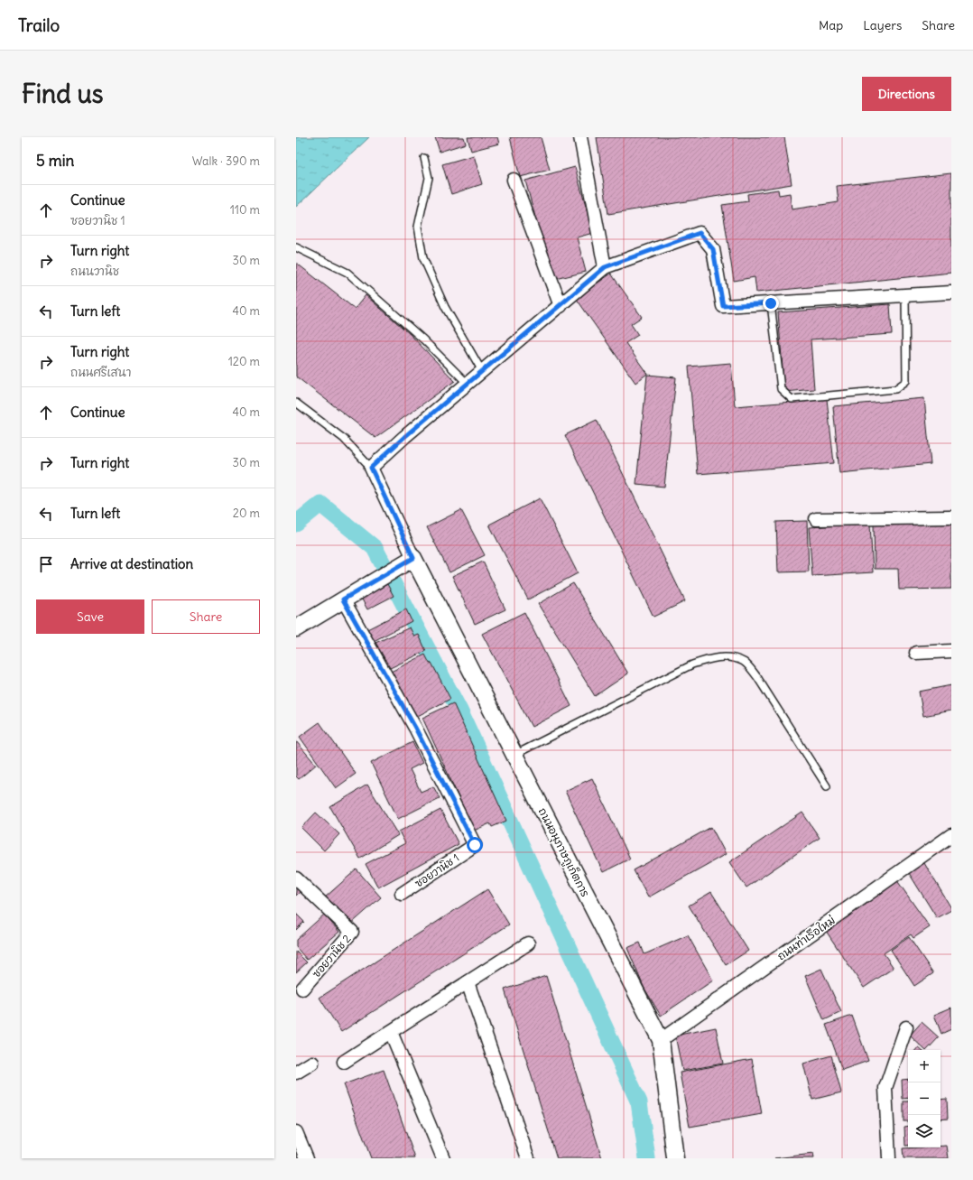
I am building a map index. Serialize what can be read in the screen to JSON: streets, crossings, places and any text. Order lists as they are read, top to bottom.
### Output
{
  "streets": {
    "street": [
      "ถนนอนุภาษภูเก็ตการ",
      "ซอยวานิช 1",
      "ถนนท่าเรือใหม่",
      "ซอยวานิช 2"
    ]
  },
  "crossings": [
    ["ถนนอนุภาษภูเก็ตการ", "ถนนท่าเรือใหม่"]
  ],
  "page": {
    "header": "Trailo",
    "nav": ["Map", "Layers", "Share"],
    "buttons": [
      "Directions",
      ["Save", "Share"]
    ],
    "title": "Find us",
    "heading": ["5 min", "Walk · 390 m"],
    "list": [
      ["Continue", "ซอยวานิช 1", "110 m"],
      ["Turn right", "ถนนวานิช", "30 m"],
      ["Turn left", "40 m"],
      ["Turn right", "ถนนศรีเสนา", "120 m"],
      ["Continue", "40 m"],
      ["Turn right", "30 m"],
      ["Turn left", "20 m"],
      "Arrive at destination"
    ],
    "map_buttons": ["+", "−"]
  }
}
